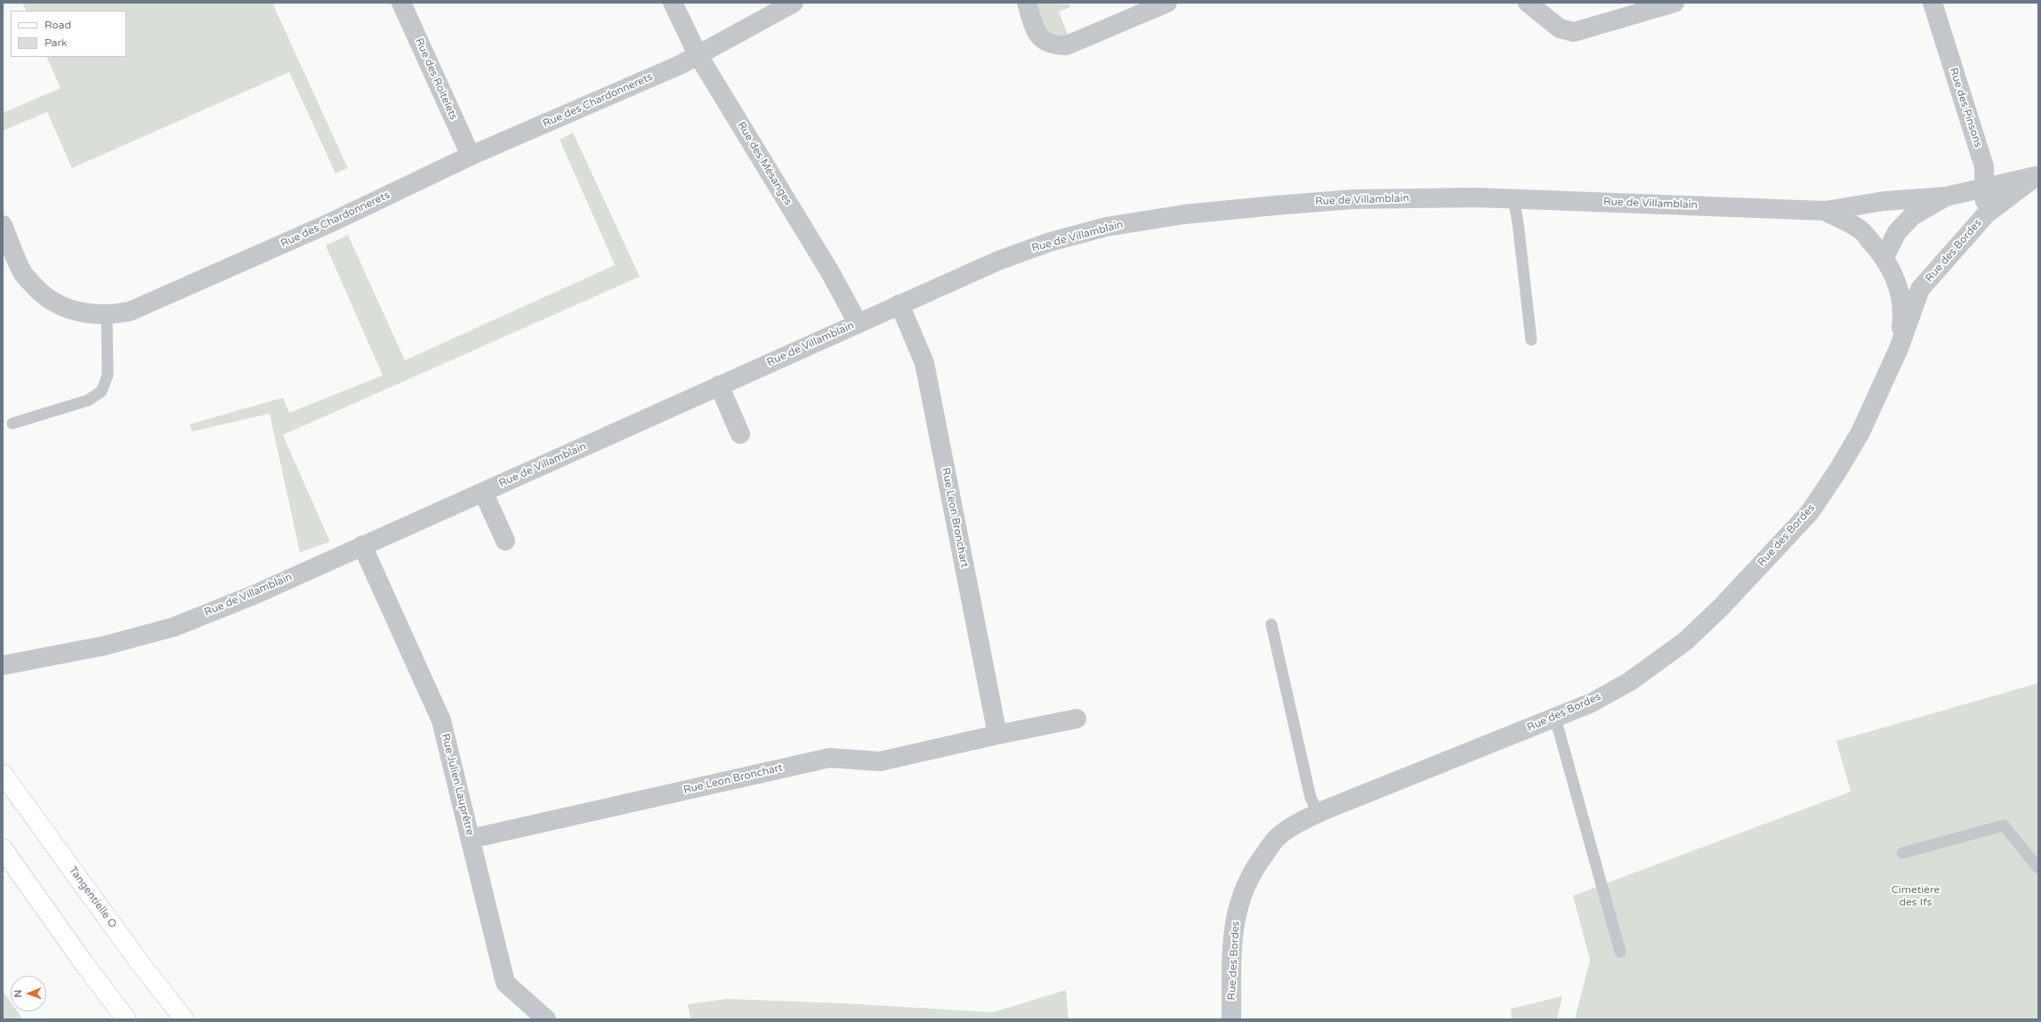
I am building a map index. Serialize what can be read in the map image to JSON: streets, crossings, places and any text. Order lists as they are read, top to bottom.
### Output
{
  "streets": {
    "main road": ["Tangentielle O"],
    "street": [
      "Rue des Roitelets",
      "Rue des Chardonnerets",
      "Rue des Pinsons",
      "Rue des Mésanges",
      "Rue de Villamblain",
      "Rue des Bordes",
      "Rue Leon Bronchart",
      "Rue Julien Lauprêtre"
    ]
  },
  "crossings": [
    ["Rue des Roitelets", "Rue des Chardonnerets"],
    ["Rue des Chardonnerets", "Rue des Mésanges"],
    ["Rue des Pinsons", "Rue de Villamblain"],
    ["Rue des Pinsons", "Rue des Bordes"],
    ["Rue des Mésanges", "Rue de Villamblain"],
    ["Rue de Villamblain", "Rue des Bordes"],
    ["Rue de Villamblain", "Rue Leon Bronchart"],
    ["Rue de Villamblain", "Rue Julien Lauprêtre"],
    ["Rue Leon Bronchart", "Rue Julien Lauprêtre"]
  ],
  "parks": ["Cimetière des Ifs"],
  "legend": ["Road", "Park"],
  "north": "left"
}
